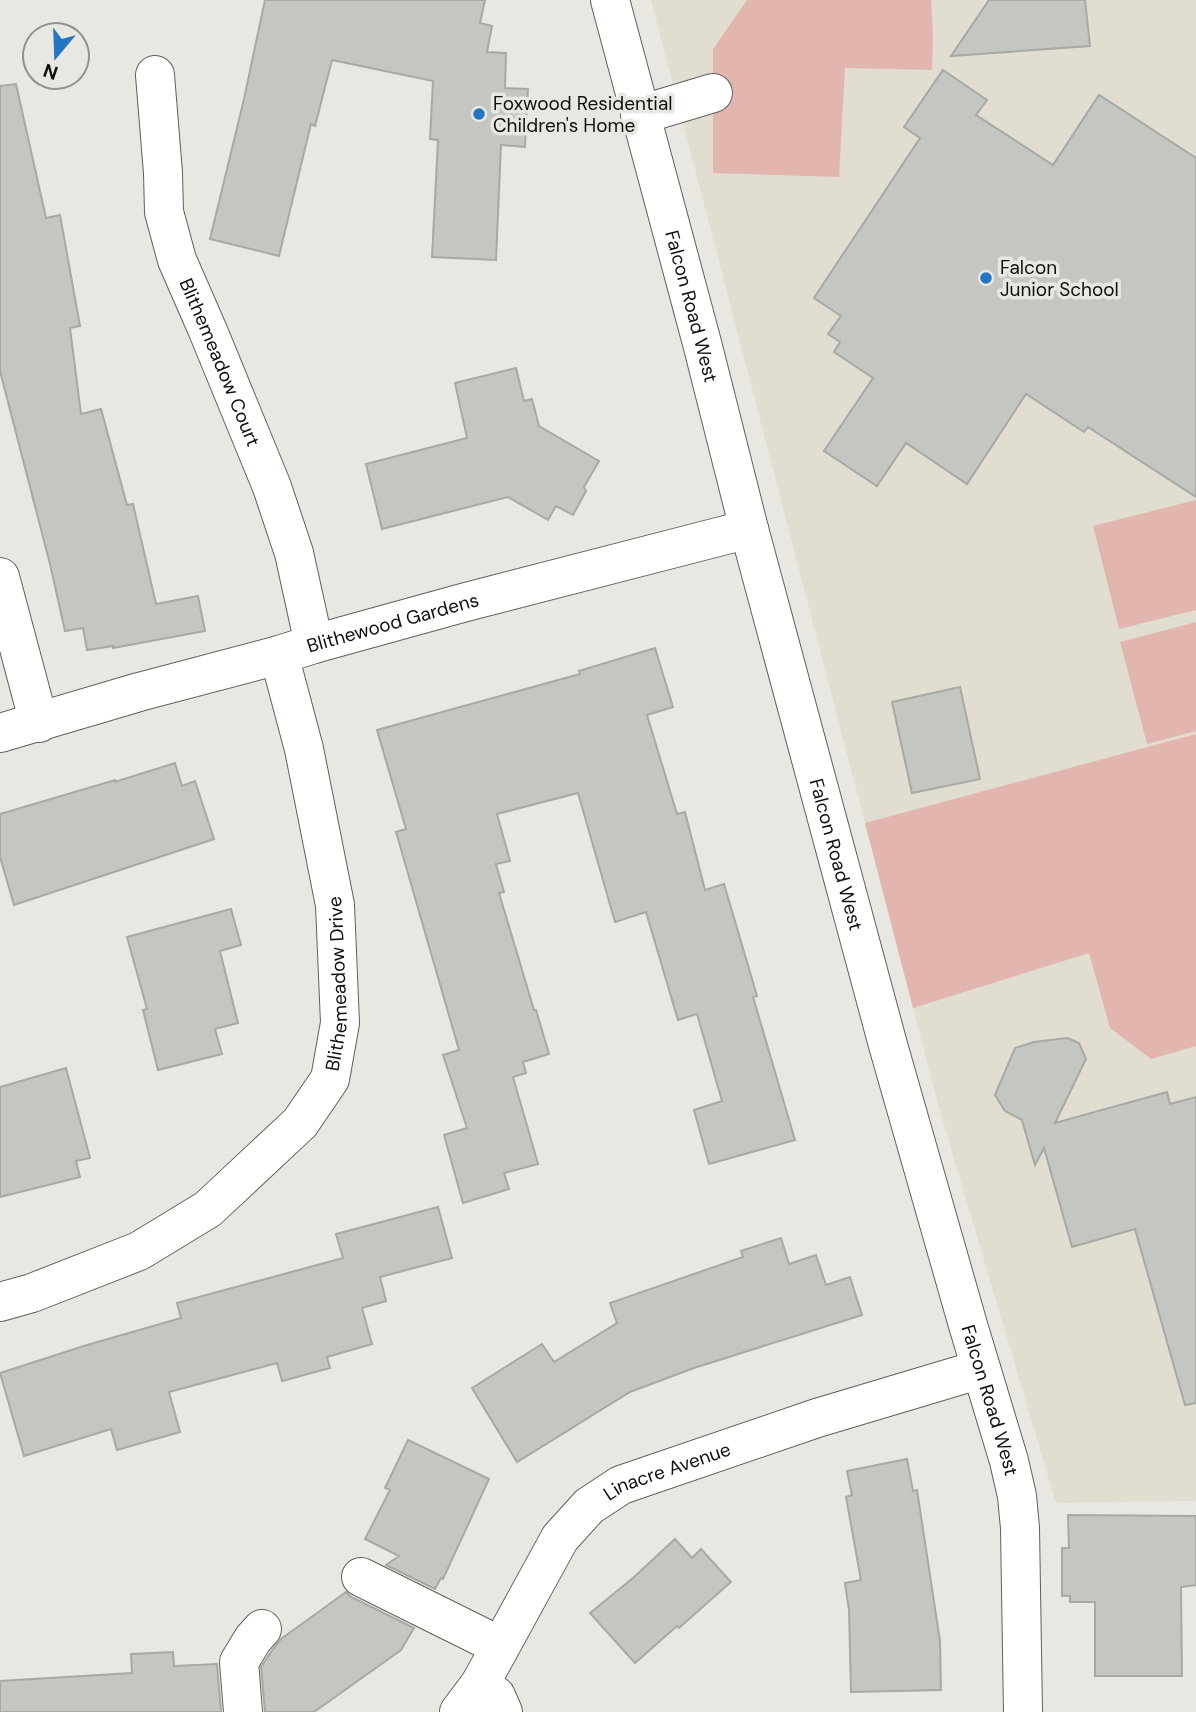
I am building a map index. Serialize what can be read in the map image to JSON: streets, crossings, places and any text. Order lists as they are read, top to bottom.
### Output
{
  "streets": {
    "street": [
      "Falcon Road West",
      "Blithemeadow Court",
      "Blithewood Gardens",
      "Blithemeadow Drive",
      "Linacre Avenue"
    ]
  },
  "crossings": [
    ["Falcon Road West", "Blithewood Gardens"],
    ["Falcon Road West", "Linacre Avenue"],
    ["Blithemeadow Court", "Blithewood Gardens"],
    ["Blithemeadow Court", "Blithemeadow Drive"],
    ["Blithewood Gardens", "Blithemeadow Drive"]
  ],
  "places": ["Foxwood Residential Children's Home", "Falcon Junior School"],
  "north": "bottom"
}
